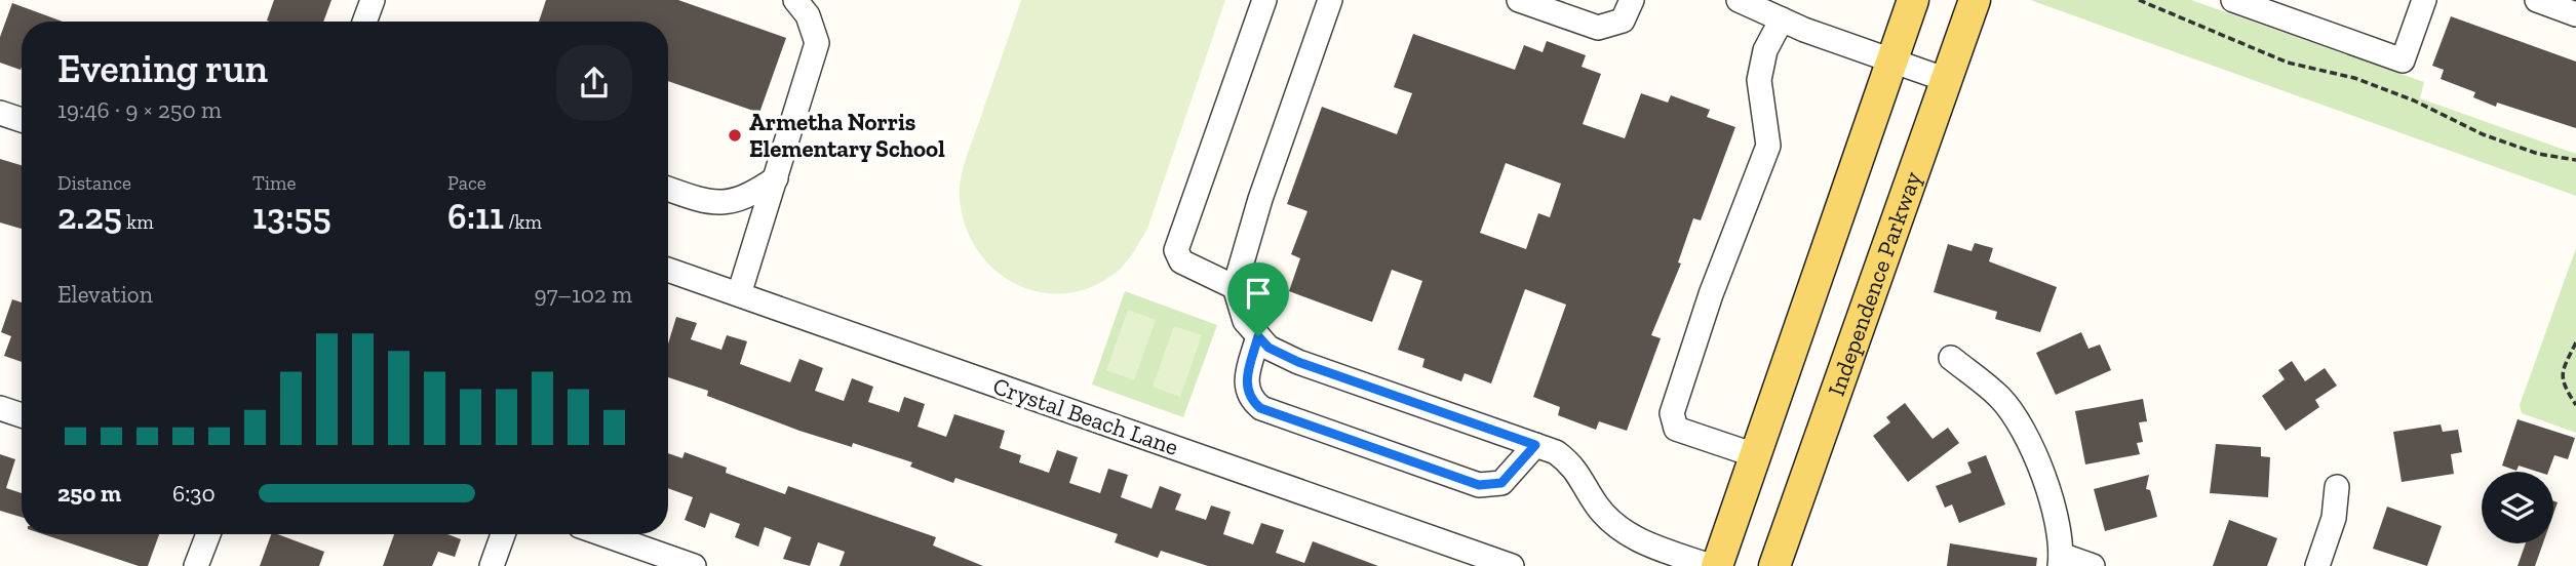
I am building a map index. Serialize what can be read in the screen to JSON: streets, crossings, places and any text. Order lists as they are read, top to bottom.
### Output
{
  "streets": {
    "main road": ["Independence Parkway"],
    "street": ["Crystal Beach Lane"]
  },
  "places": ["Armetha Norris Elementary School"],
  "page": {
    "heading": ["Evening run", "19:46 · 9 × 250 m"],
    "stats": [
      ["Distance", "2.25 km"],
      ["Time", "13:55"],
      ["Pace", "6:11 /km"]
    ],
    "chart": ["Elevation", "97–102 m"],
    "list": [
      {
        "name": "250 m",
        "note": "6:30"
      }
    ]
  }
}
